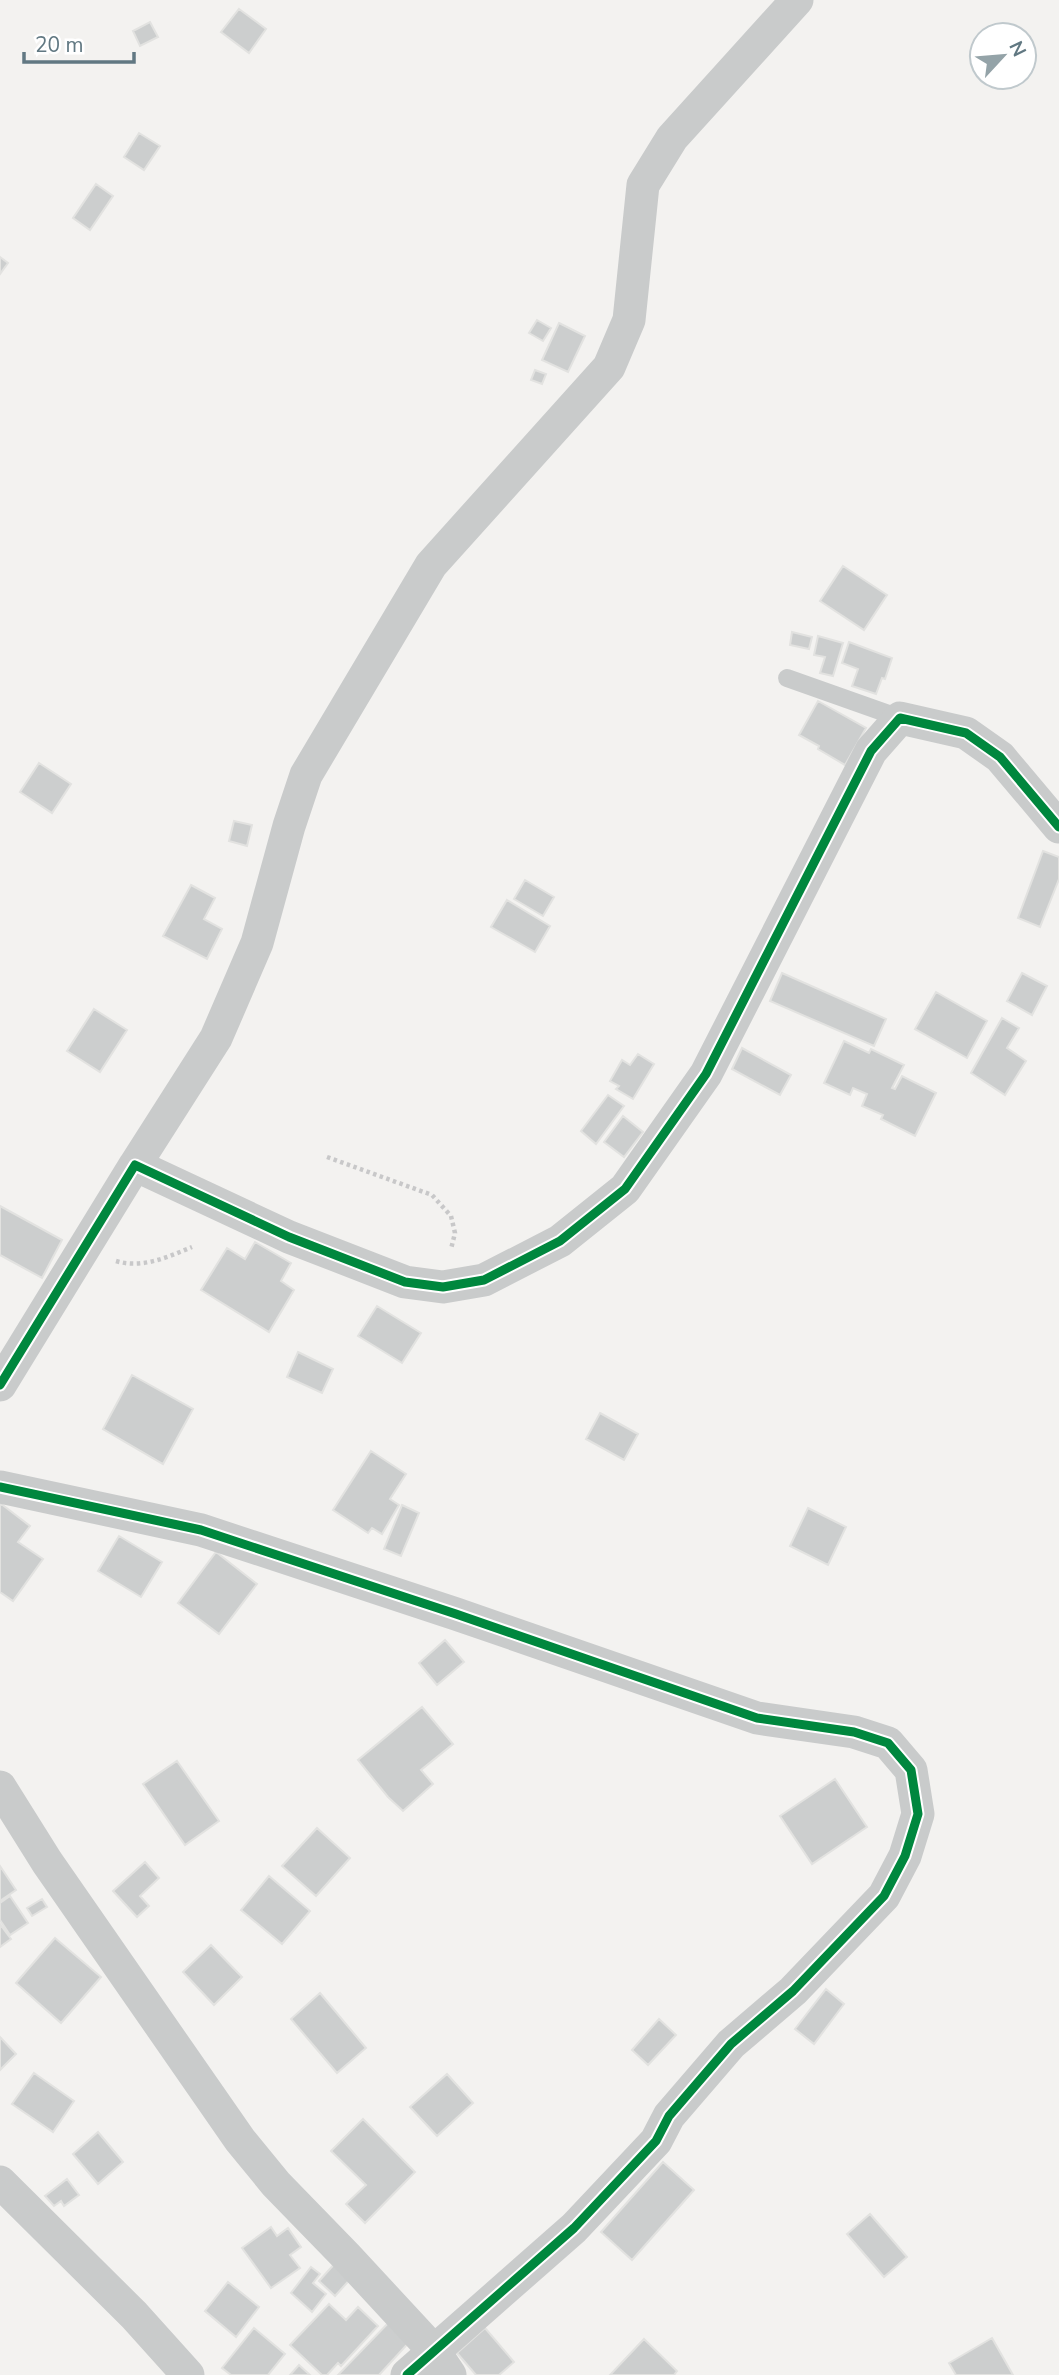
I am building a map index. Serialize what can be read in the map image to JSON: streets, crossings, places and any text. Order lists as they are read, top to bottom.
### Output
{
  "scale_bar": "20 m",
  "north": "top right"
}
